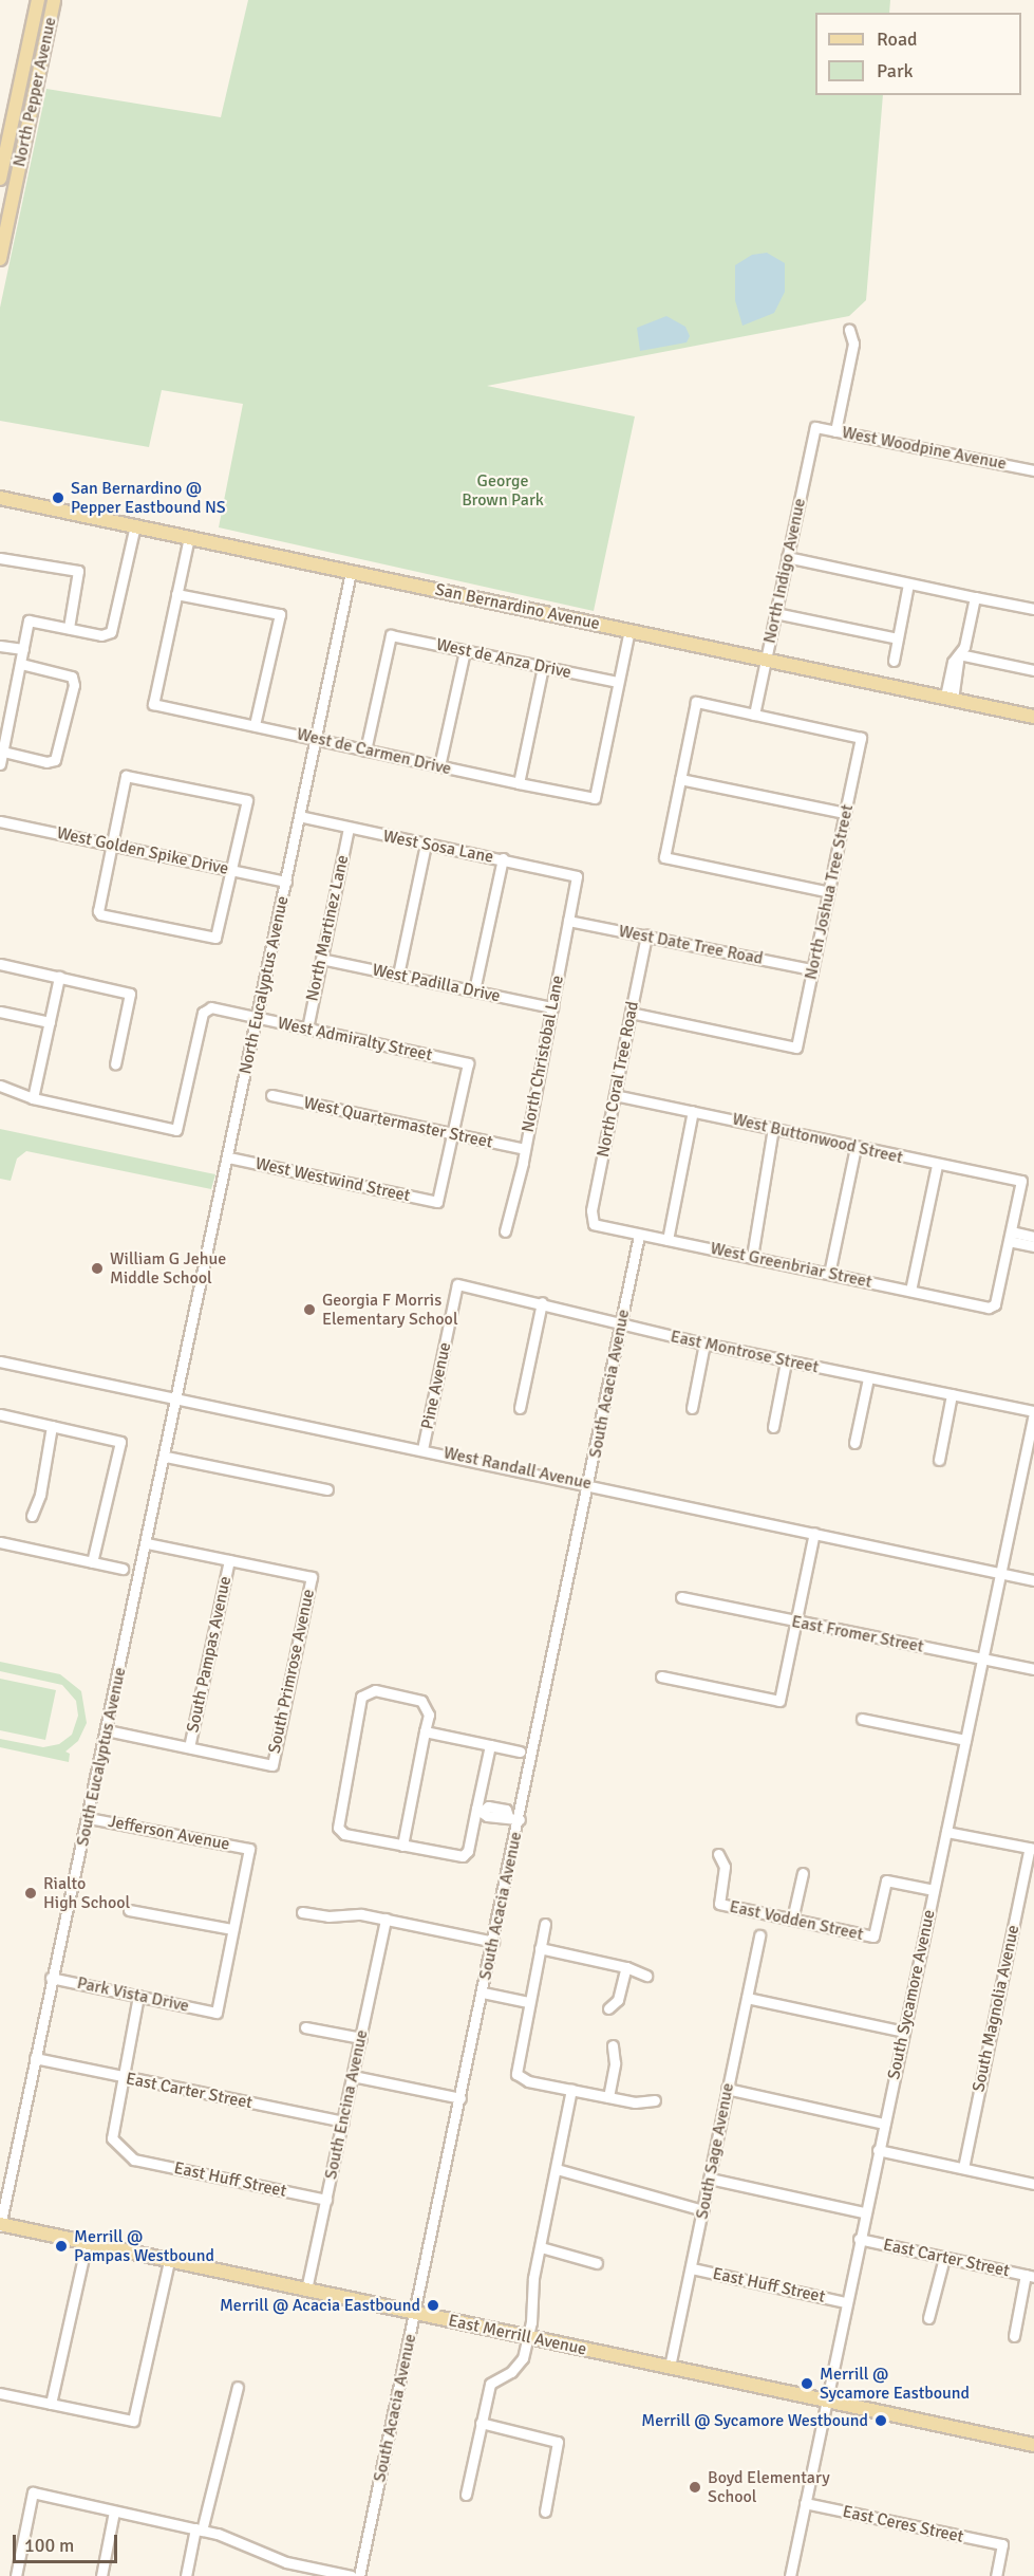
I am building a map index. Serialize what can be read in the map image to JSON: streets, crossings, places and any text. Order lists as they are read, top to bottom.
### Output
{
  "streets": {
    "main road": ["North Pepper Avenue", "San Bernardino Avenue", "East Merrill Avenue"],
    "street": [
      "West Woodpine Avenue",
      "North Indigo Avenue",
      "West de Anza Drive",
      "West de Carmen Drive",
      "West Sosa Lane",
      "West Golden Spike Drive",
      "North Joshua Tree Street",
      "North Martinez Lane",
      "West Date Tree Road",
      "West Padilla Drive",
      "North Eucalyptus Avenue",
      "West Admiralty Street",
      "North Christobal Lane",
      "North Coral Tree Road",
      "West Quartermaster Street",
      "West Buttonwood Street",
      "West Westwind Street",
      "West Greenbriar Street",
      "East Montrose Street",
      "South Acacia Avenue",
      "Pine Avenue",
      "West Randall Avenue",
      "East Fromer Street",
      "South Pampas Avenue",
      "South Primrose Avenue",
      "South Eucalyptus Avenue",
      "Jefferson Avenue",
      "East Vodden Street",
      "Park Vista Drive",
      "South Sycamore Avenue",
      "South Magnolia Avenue",
      "East Carter Street",
      "South Encina Avenue",
      "South Sage Avenue",
      "East Huff Street",
      "East Ceres Street"
    ]
  },
  "crossings": [
    ["West Woodpine Avenue", "North Indigo Avenue"],
    ["North Indigo Avenue", "San Bernardino Avenue"],
    ["North Indigo Avenue", "North Joshua Tree Street"],
    ["San Bernardino Avenue", "North Eucalyptus Avenue"],
    ["West de Anza Drive", "West de Carmen Drive"],
    ["West de Carmen Drive", "North Eucalyptus Avenue"],
    ["West Sosa Lane", "North Martinez Lane"],
    ["West Sosa Lane", "North Eucalyptus Avenue"],
    ["West Sosa Lane", "North Christobal Lane"],
    ["West Golden Spike Drive", "North Eucalyptus Avenue"],
    ["North Joshua Tree Street", "West Date Tree Road"],
    ["North Joshua Tree Street", "North Coral Tree Road"],
    ["North Martinez Lane", "West Padilla Drive"],
    ["North Martinez Lane", "West Admiralty Street"],
    ["West Date Tree Road", "North Christobal Lane"],
    ["West Date Tree Road", "North Coral Tree Road"],
    ["West Padilla Drive", "North Christobal Lane"],
    ["North Eucalyptus Avenue", "West Admiralty Street"],
    ["North Eucalyptus Avenue", "West Westwind Street"],
    ["North Eucalyptus Avenue", "West Randall Avenue"],
    ["North Eucalyptus Avenue", "South Eucalyptus Avenue"],
    ["West Admiralty Street", "West Quartermaster Street"],
    ["West Admiralty Street", "West Westwind Street"],
    ["North Christobal Lane", "West Quartermaster Street"],
    ["North Coral Tree Road", "West Buttonwood Street"],
    ["North Coral Tree Road", "West Greenbriar Street"],
    ["West Quartermaster Street", "West Westwind Street"],
    ["West Buttonwood Street", "West Greenbriar Street"],
    ["West Greenbriar Street", "South Acacia Avenue"],
    ["East Montrose Street", "South Acacia Avenue"],
    ["East Montrose Street", "Pine Avenue"],
    ["East Montrose Street", "South Sycamore Avenue"],
    ["South Acacia Avenue", "West Randall Avenue"],
    ["South Acacia Avenue", "East Merrill Avenue"],
    ["Pine Avenue", "West Randall Avenue"],
    ["West Randall Avenue", "South Eucalyptus Avenue"],
    ["West Randall Avenue", "South Sycamore Avenue"],
    ["East Fromer Street", "South Sycamore Avenue"],
    ["South Pampas Avenue", "South Primrose Avenue"],
    ["South Eucalyptus Avenue", "Jefferson Avenue"],
    ["South Eucalyptus Avenue", "Park Vista Drive"],
    ["South Eucalyptus Avenue", "East Carter Street"],
    ["South Eucalyptus Avenue", "East Merrill Avenue"],
    ["Jefferson Avenue", "Park Vista Drive"],
    ["East Vodden Street", "South Sycamore Avenue"],
    ["South Sycamore Avenue", "East Carter Street"],
    ["South Sycamore Avenue", "East Huff Street"],
    ["South Sycamore Avenue", "East Merrill Avenue"],
    ["South Sycamore Avenue", "East Ceres Street"],
    ["East Carter Street", "South Encina Avenue"],
    ["East Carter Street", "East Huff Street"],
    ["South Encina Avenue", "East Huff Street"],
    ["South Encina Avenue", "East Merrill Avenue"],
    ["South Sage Avenue", "East Huff Street"],
    ["South Sage Avenue", "East Merrill Avenue"]
  ],
  "parks": ["George Brown Park"],
  "places": [
    "San Bernardino @ Pepper Eastbound NS",
    "William G Jehue Middle School",
    "Georgia F Morris Elementary School",
    "Rialto High School",
    "Merrill @ Pampas Westbound",
    "Merrill @ Acacia Eastbound",
    "Merrill @ Sycamore Eastbound",
    "Merrill @ Sycamore Westbound",
    "Boyd Elementary School"
  ],
  "legend": ["Road", "Park"],
  "scale_bar": "100 m"
}
